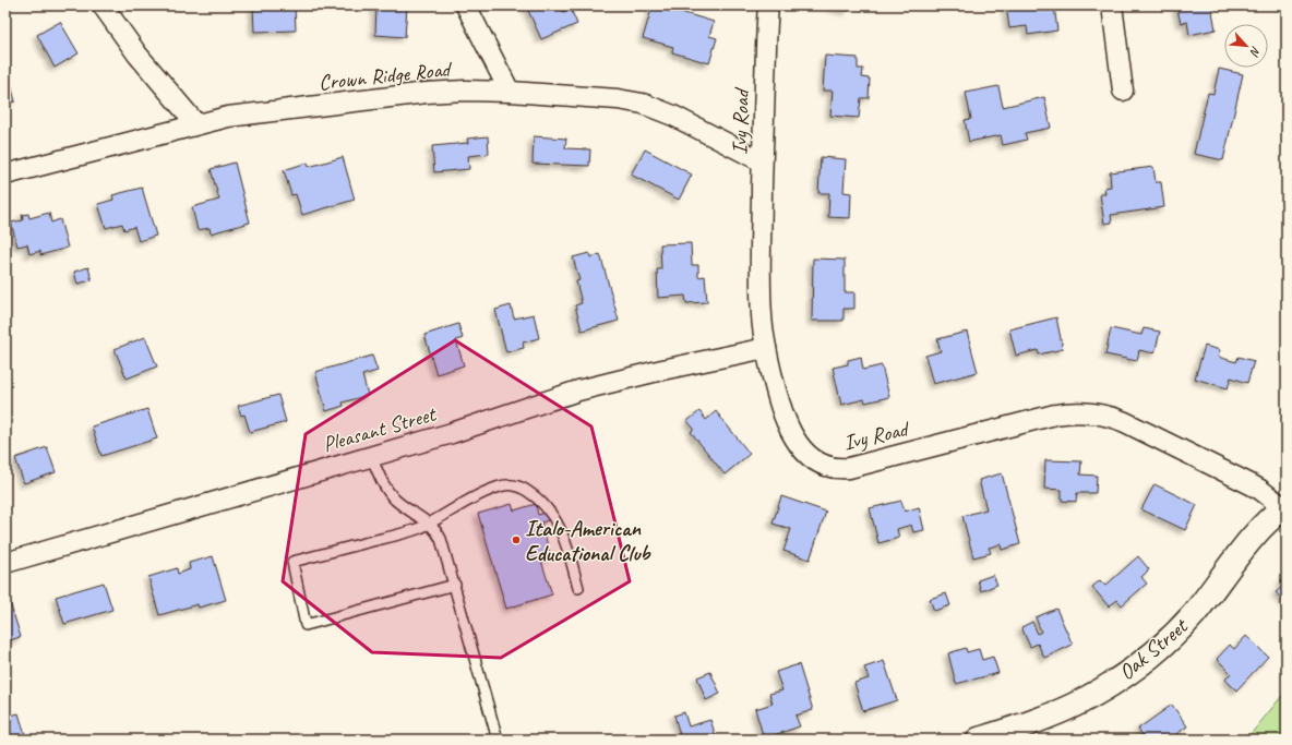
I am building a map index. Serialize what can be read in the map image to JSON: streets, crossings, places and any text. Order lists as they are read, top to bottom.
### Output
{
  "streets": {
    "street": [
      "Crown Ridge Road",
      "Ivy Road",
      "Pleasant Street",
      "Oak Street"
    ]
  },
  "crossings": [
    ["Crown Ridge Road", "Ivy Road"],
    ["Ivy Road", "Pleasant Street"],
    ["Ivy Road", "Oak Street"]
  ],
  "places": ["Italo-American Educational Club"],
  "north": "bottom right"
}
